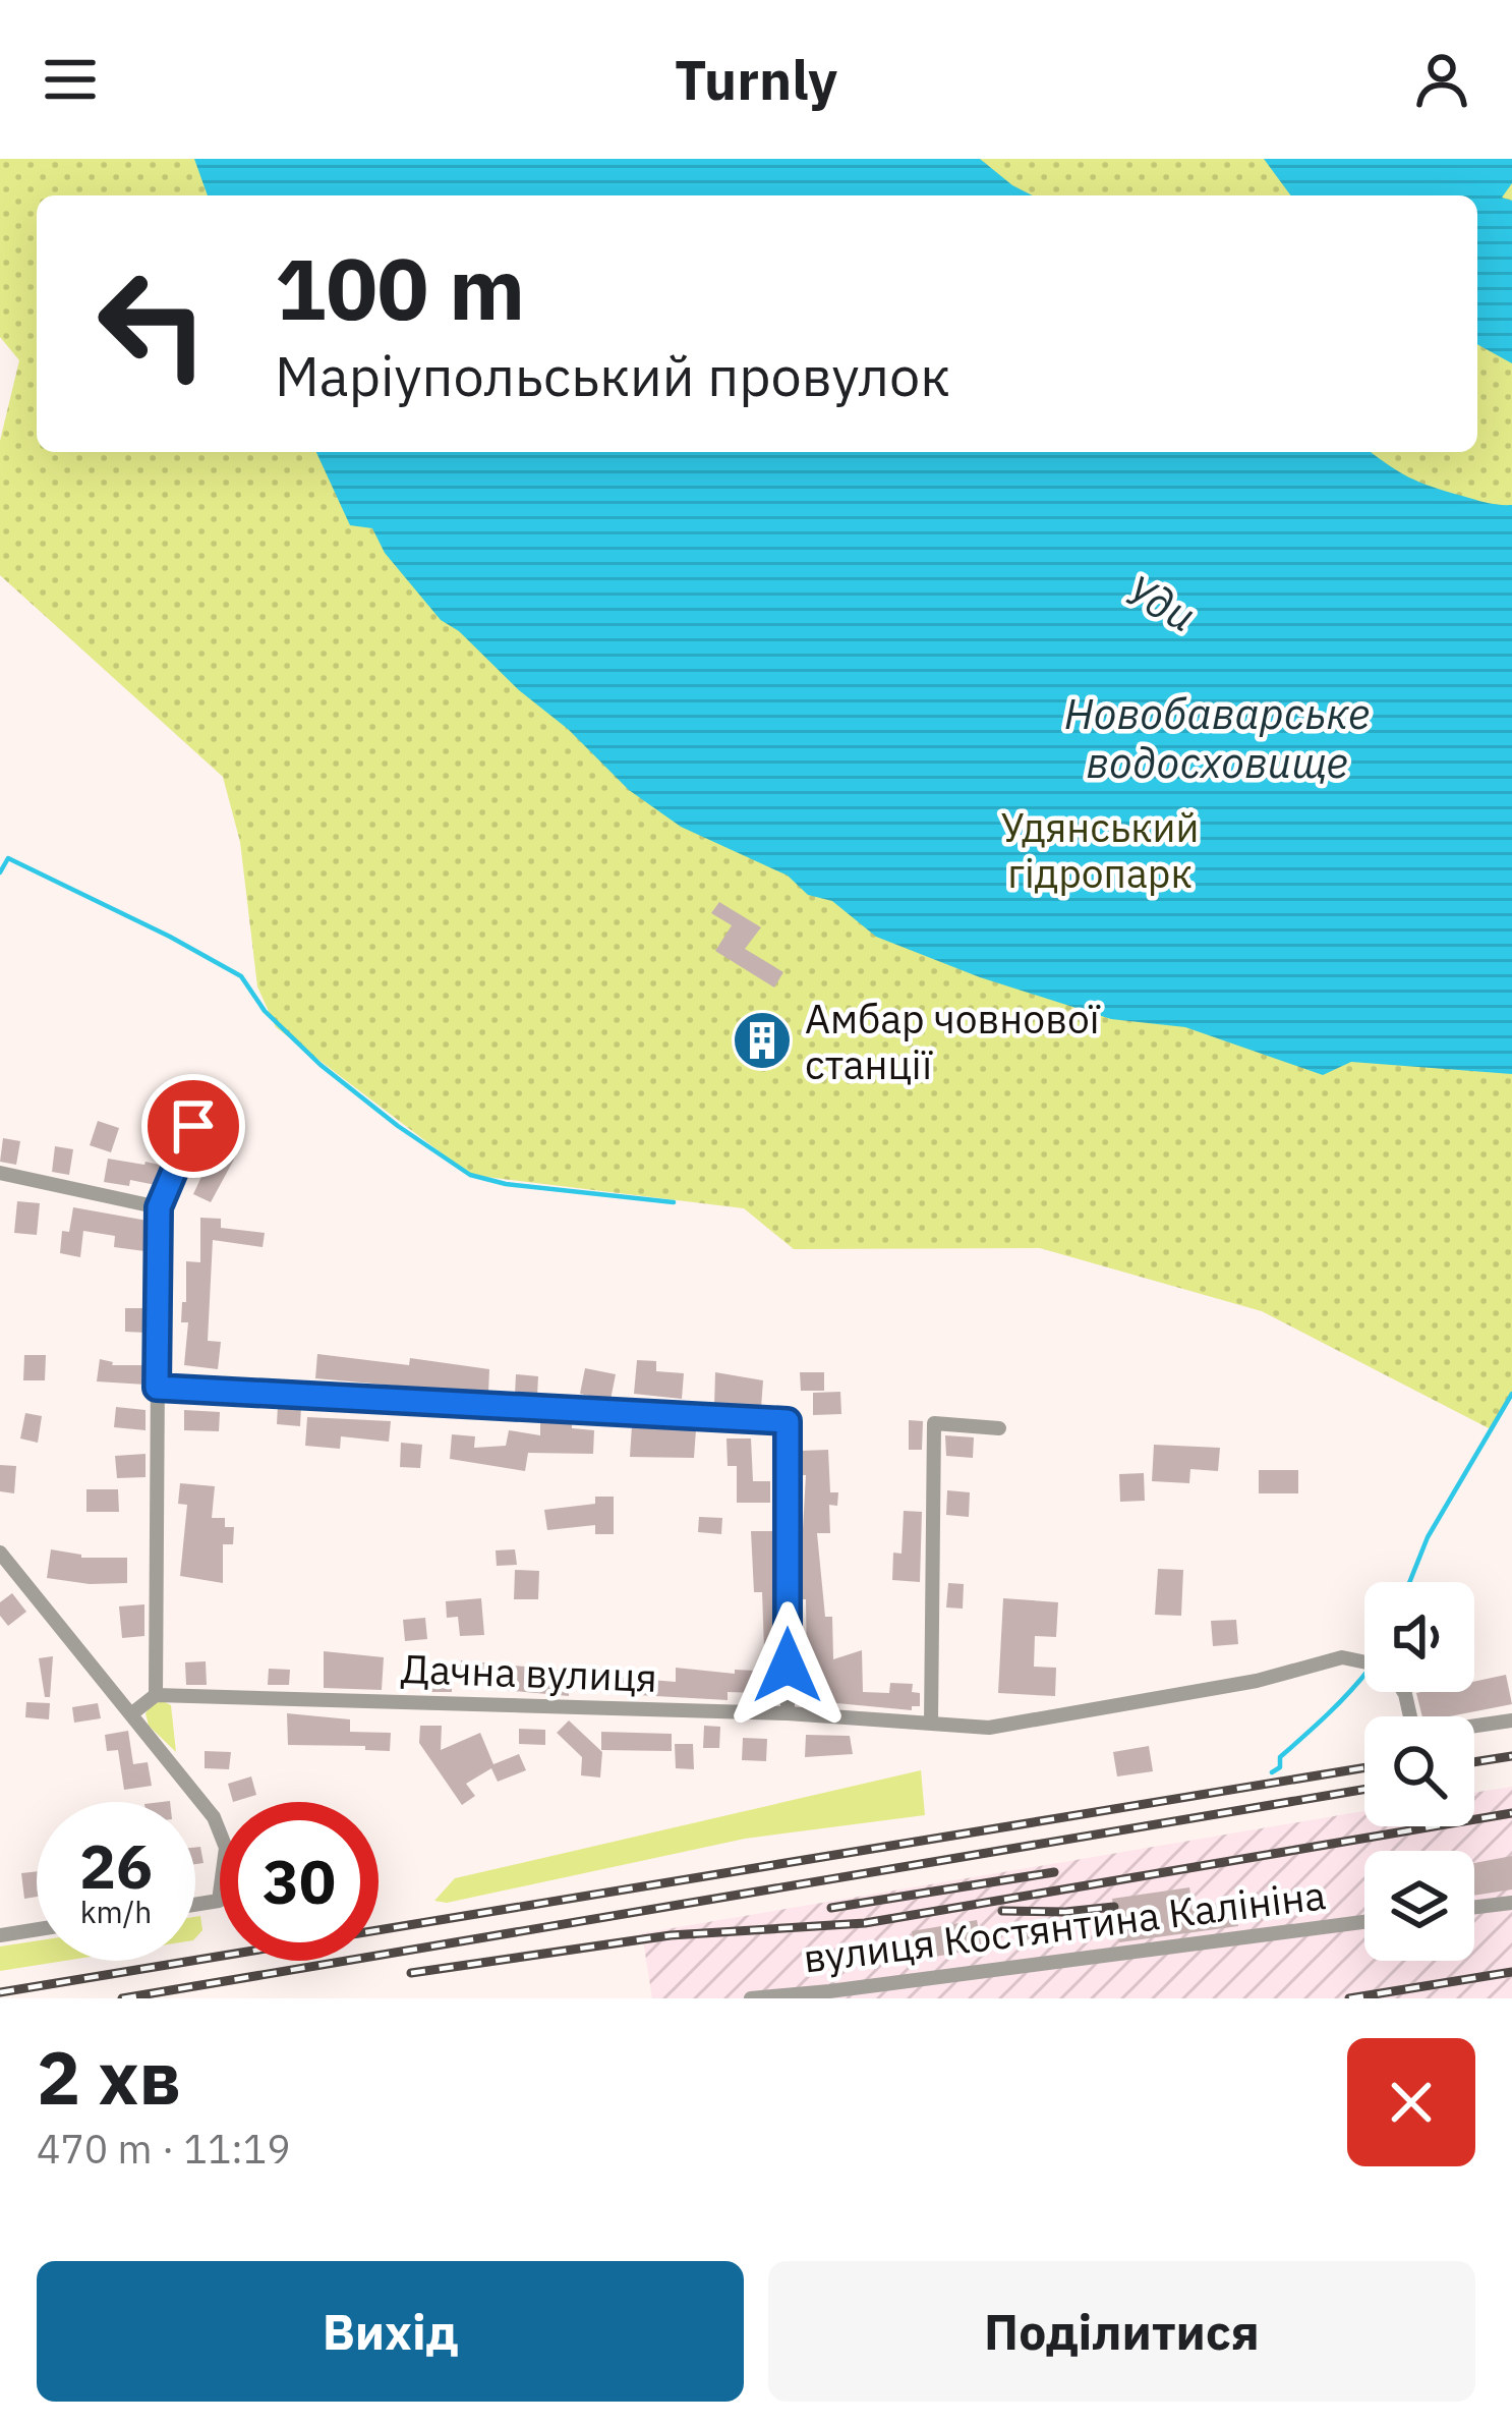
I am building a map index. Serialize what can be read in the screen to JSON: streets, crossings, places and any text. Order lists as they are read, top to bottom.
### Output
{
  "streets": {
    "street": ["Дачна вулиця", "вулиця Костянтина Калініна"]
  },
  "water": ["Уди", "Новобаварське водосховище"],
  "parks": ["Удянський гідропарк"],
  "places": {
    "building": ["Амбар човнової станції"]
  },
  "page": {
    "header": "Turnly",
    "turn": ["100 m", "Маріупольський провулок"],
    "speed": "26 km/h",
    "limit": "30",
    "heading": ["2 хв", "470 m · 11:19"],
    "buttons": ["Вихід", "Поділитися"]
  }
}
